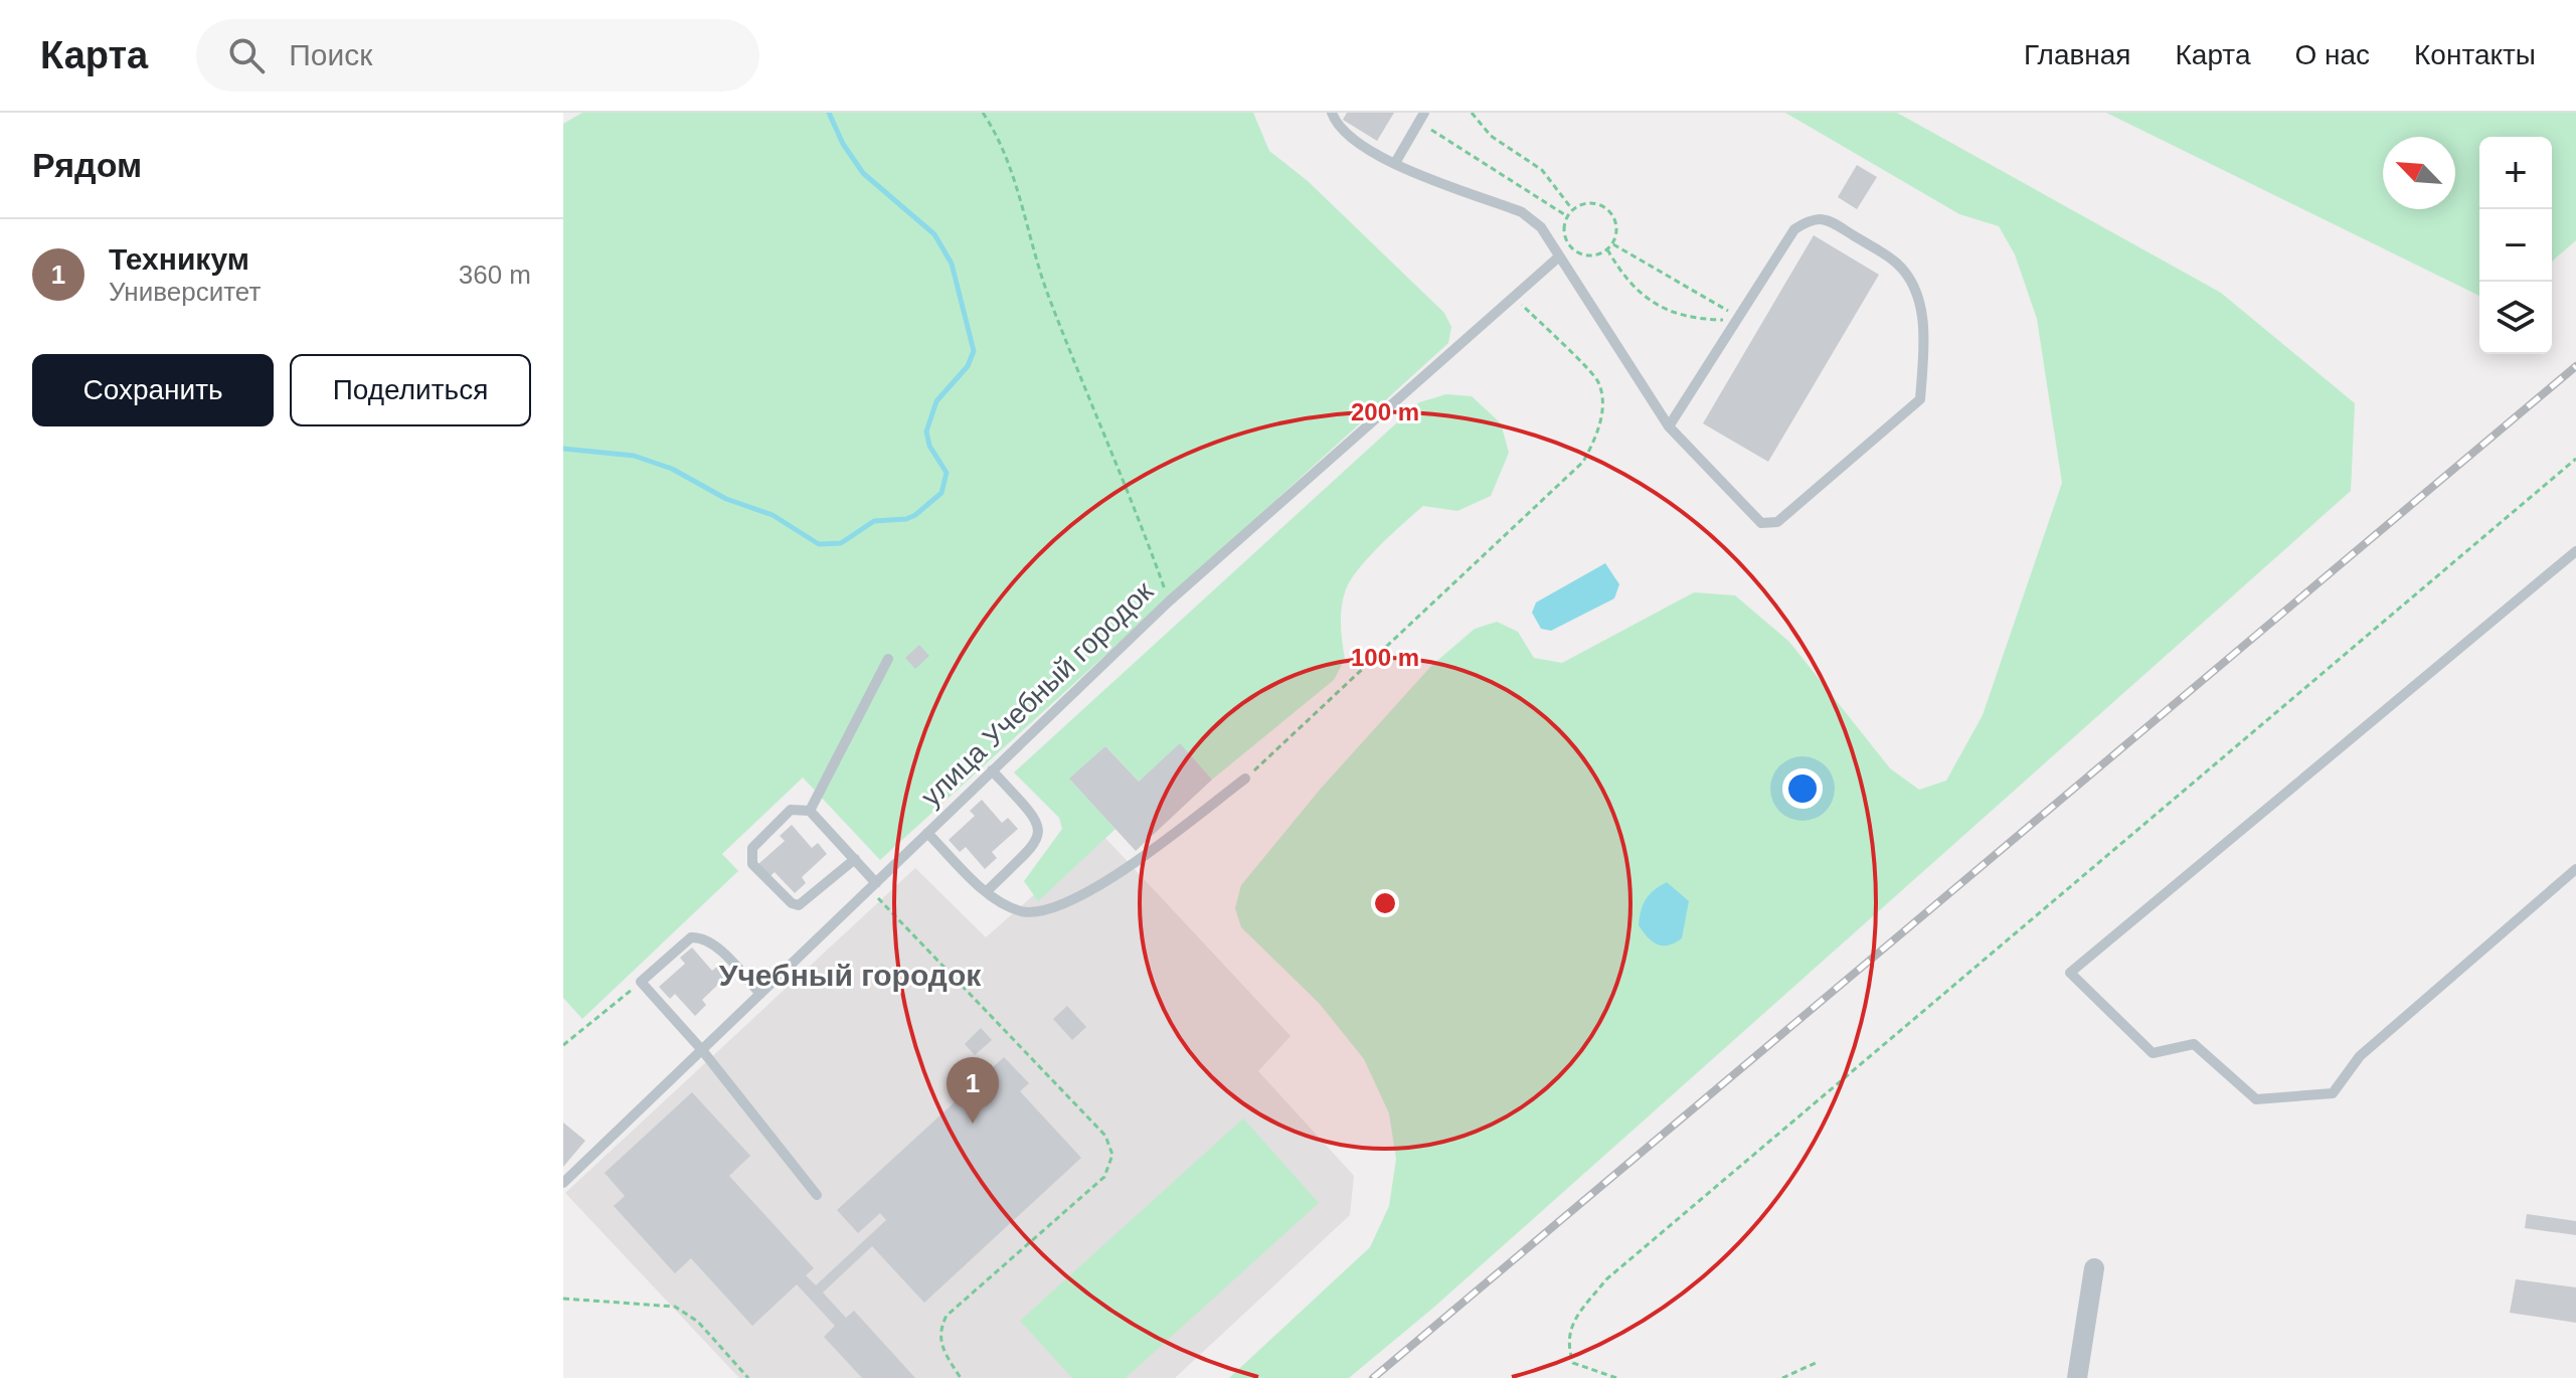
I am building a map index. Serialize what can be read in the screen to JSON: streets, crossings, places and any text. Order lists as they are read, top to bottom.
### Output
{
  "streets": {
    "lane": ["улица Учебный городок"]
  },
  "districts": ["Учебный городок"],
  "north": "top left",
  "page": {
    "header": "Карта",
    "search": "Поиск",
    "nav": [
      "Главная",
      "Карта",
      "О нас",
      "Контакты"
    ],
    "heading": "Рядом",
    "map_buttons": ["+", "−"],
    "list": [
      {
        "mark": "1",
        "name": "Техникум",
        "note": "Университет",
        "value": "360 m"
      }
    ],
    "buttons": ["Сохранить", "Поделиться"],
    "pins": "1"
  },
  "rings": ["200 m", "100 m"]
}
